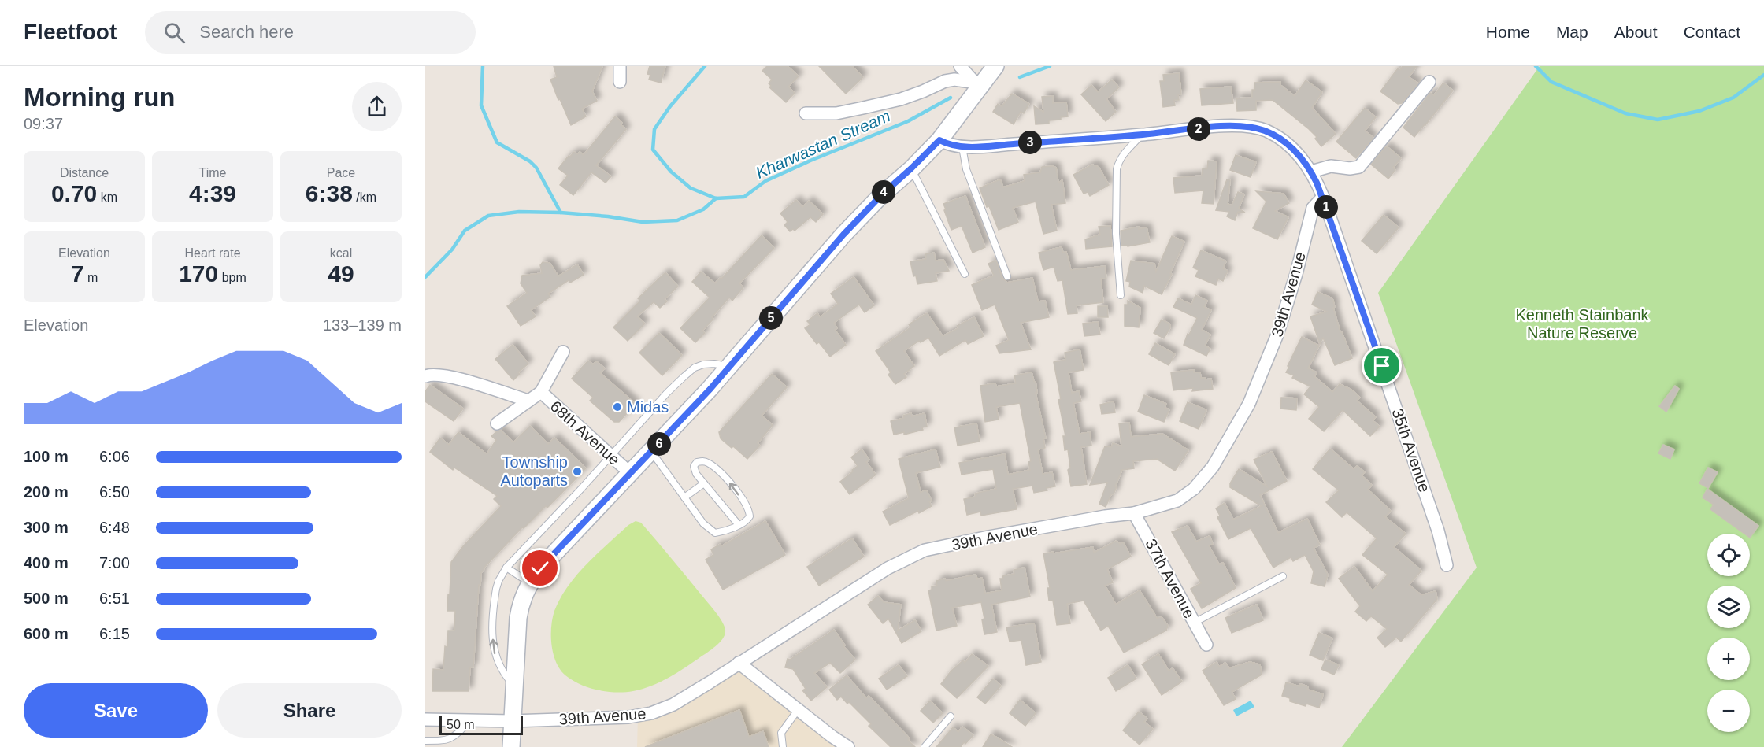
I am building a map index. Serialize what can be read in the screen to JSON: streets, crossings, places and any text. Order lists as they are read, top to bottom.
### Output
{
  "streets": {
    "street": [
      "39th Avenue",
      "68th Avenue",
      "35th Avenue",
      "37th Avenue"
    ]
  },
  "crossings": [
    ["39th Avenue", "35th Avenue"],
    ["39th Avenue", "37th Avenue"]
  ],
  "water": ["Kharwastan Stream"],
  "parks": ["Kenneth Stainbank Nature Reserve"],
  "places": ["Midas", "Township Autoparts"],
  "scale_bar": "50 m",
  "page": {
    "header": "Fleetfoot",
    "search": "Search here",
    "nav": [
      "Home",
      "Map",
      "About",
      "Contact"
    ],
    "heading": ["Morning run", "09:37"],
    "pins": [
      "2",
      "3",
      "4",
      "1",
      "5",
      "6"
    ],
    "stats": [
      ["Distance", "0.70 km"],
      ["Time", "4:39"],
      ["Pace", "6:38 /km"],
      ["Elevation", "7 m"],
      ["Heart rate", "170 bpm"],
      ["kcal", "49"]
    ],
    "chart": ["Elevation", "133–139 m"],
    "list": [
      {
        "name": "100 m",
        "note": "6:06"
      },
      {
        "name": "200 m",
        "note": "6:50"
      },
      {
        "name": "300 m",
        "note": "6:48"
      },
      {
        "name": "400 m",
        "note": "7:00"
      },
      {
        "name": "500 m",
        "note": "6:51"
      },
      {
        "name": "600 m",
        "note": "6:15"
      }
    ],
    "map_buttons": ["+", "−"],
    "buttons": ["Save", "Share"],
    "scale": "50 m"
  }
}
